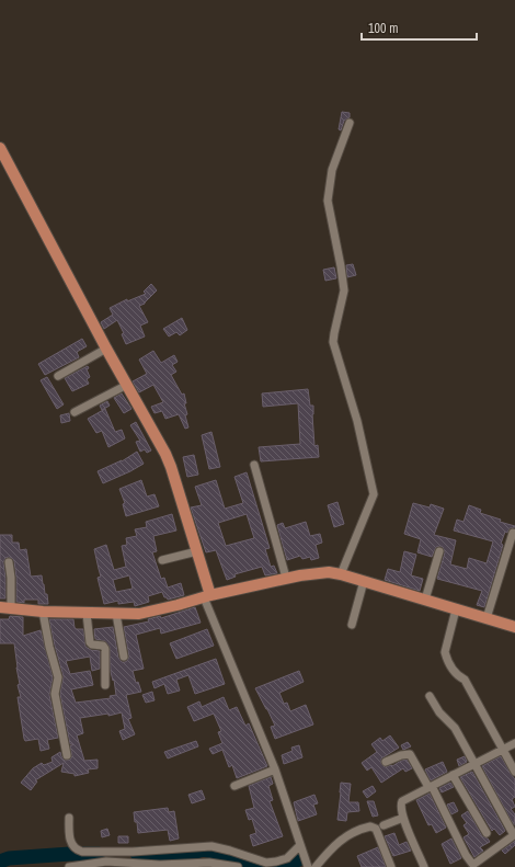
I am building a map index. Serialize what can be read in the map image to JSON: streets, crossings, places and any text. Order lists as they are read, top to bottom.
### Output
{
  "scale_bar": "100 m"
}
